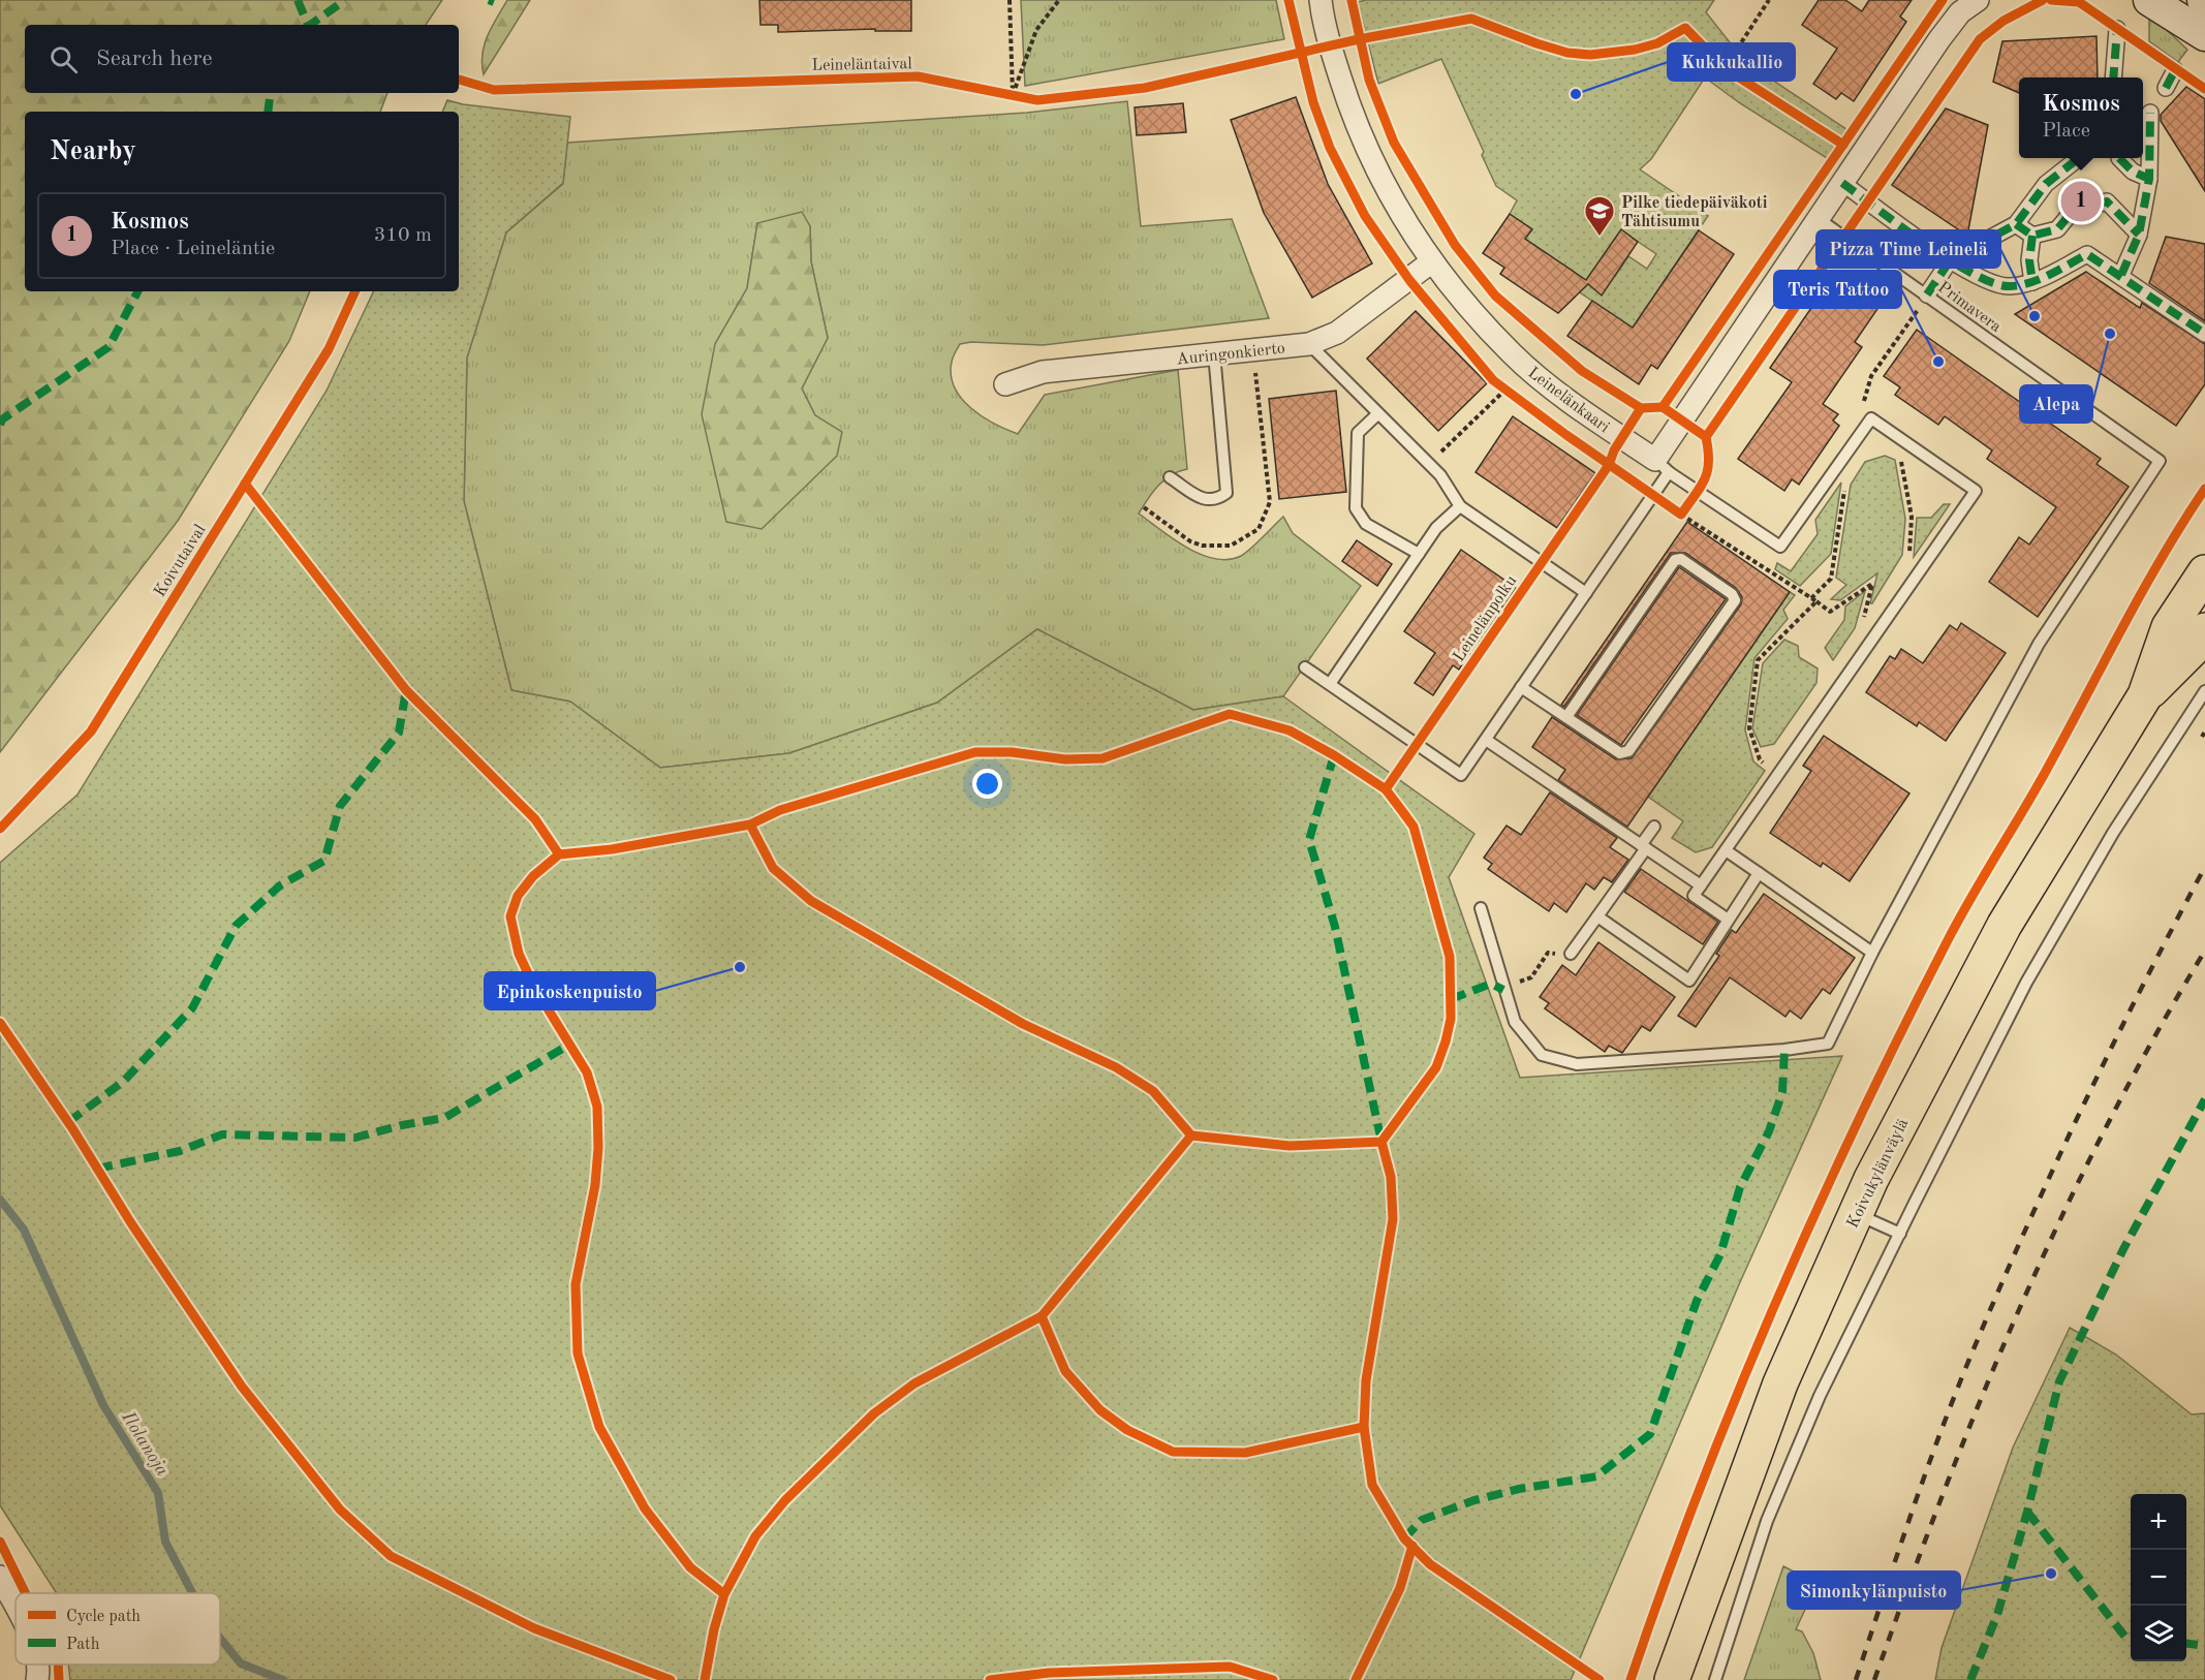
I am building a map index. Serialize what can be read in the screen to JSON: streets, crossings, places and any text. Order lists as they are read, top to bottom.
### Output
{
  "streets": {
    "main road": ["Koivukylänväylä"],
    "street": ["Auringonkierto", "Leinelänkaari"],
    "lane": ["Primavera"],
    "cycle path": ["Leineläntaival", "Koivutaival", "Leinelänpolku"]
  },
  "crossings": [
    ["Auringonkierto", "Leinelänkaari"]
  ],
  "water": ["Ilolanoja"],
  "places": {
    "other": [
      "Kukkukallio",
      "Pizza Time Leinelä",
      "Alepa",
      "Teris Tattoo",
      "Epinkoskenpuisto",
      "Simonkylänpuisto"
    ],
    "school or university": ["Pilke tiedepäiväkoti Tähtisumu"]
  },
  "legend": ["Cycle path", "Path"],
  "page": {
    "search": "Search here",
    "popup": ["Kosmos", "Place"],
    "heading": "Nearby",
    "pins": "1",
    "list": [
      {
        "mark": "1",
        "name": "Kosmos",
        "note": "Place · Leineläntie",
        "value": "310 m"
      }
    ],
    "map_buttons": ["+", "−"]
  }
}
